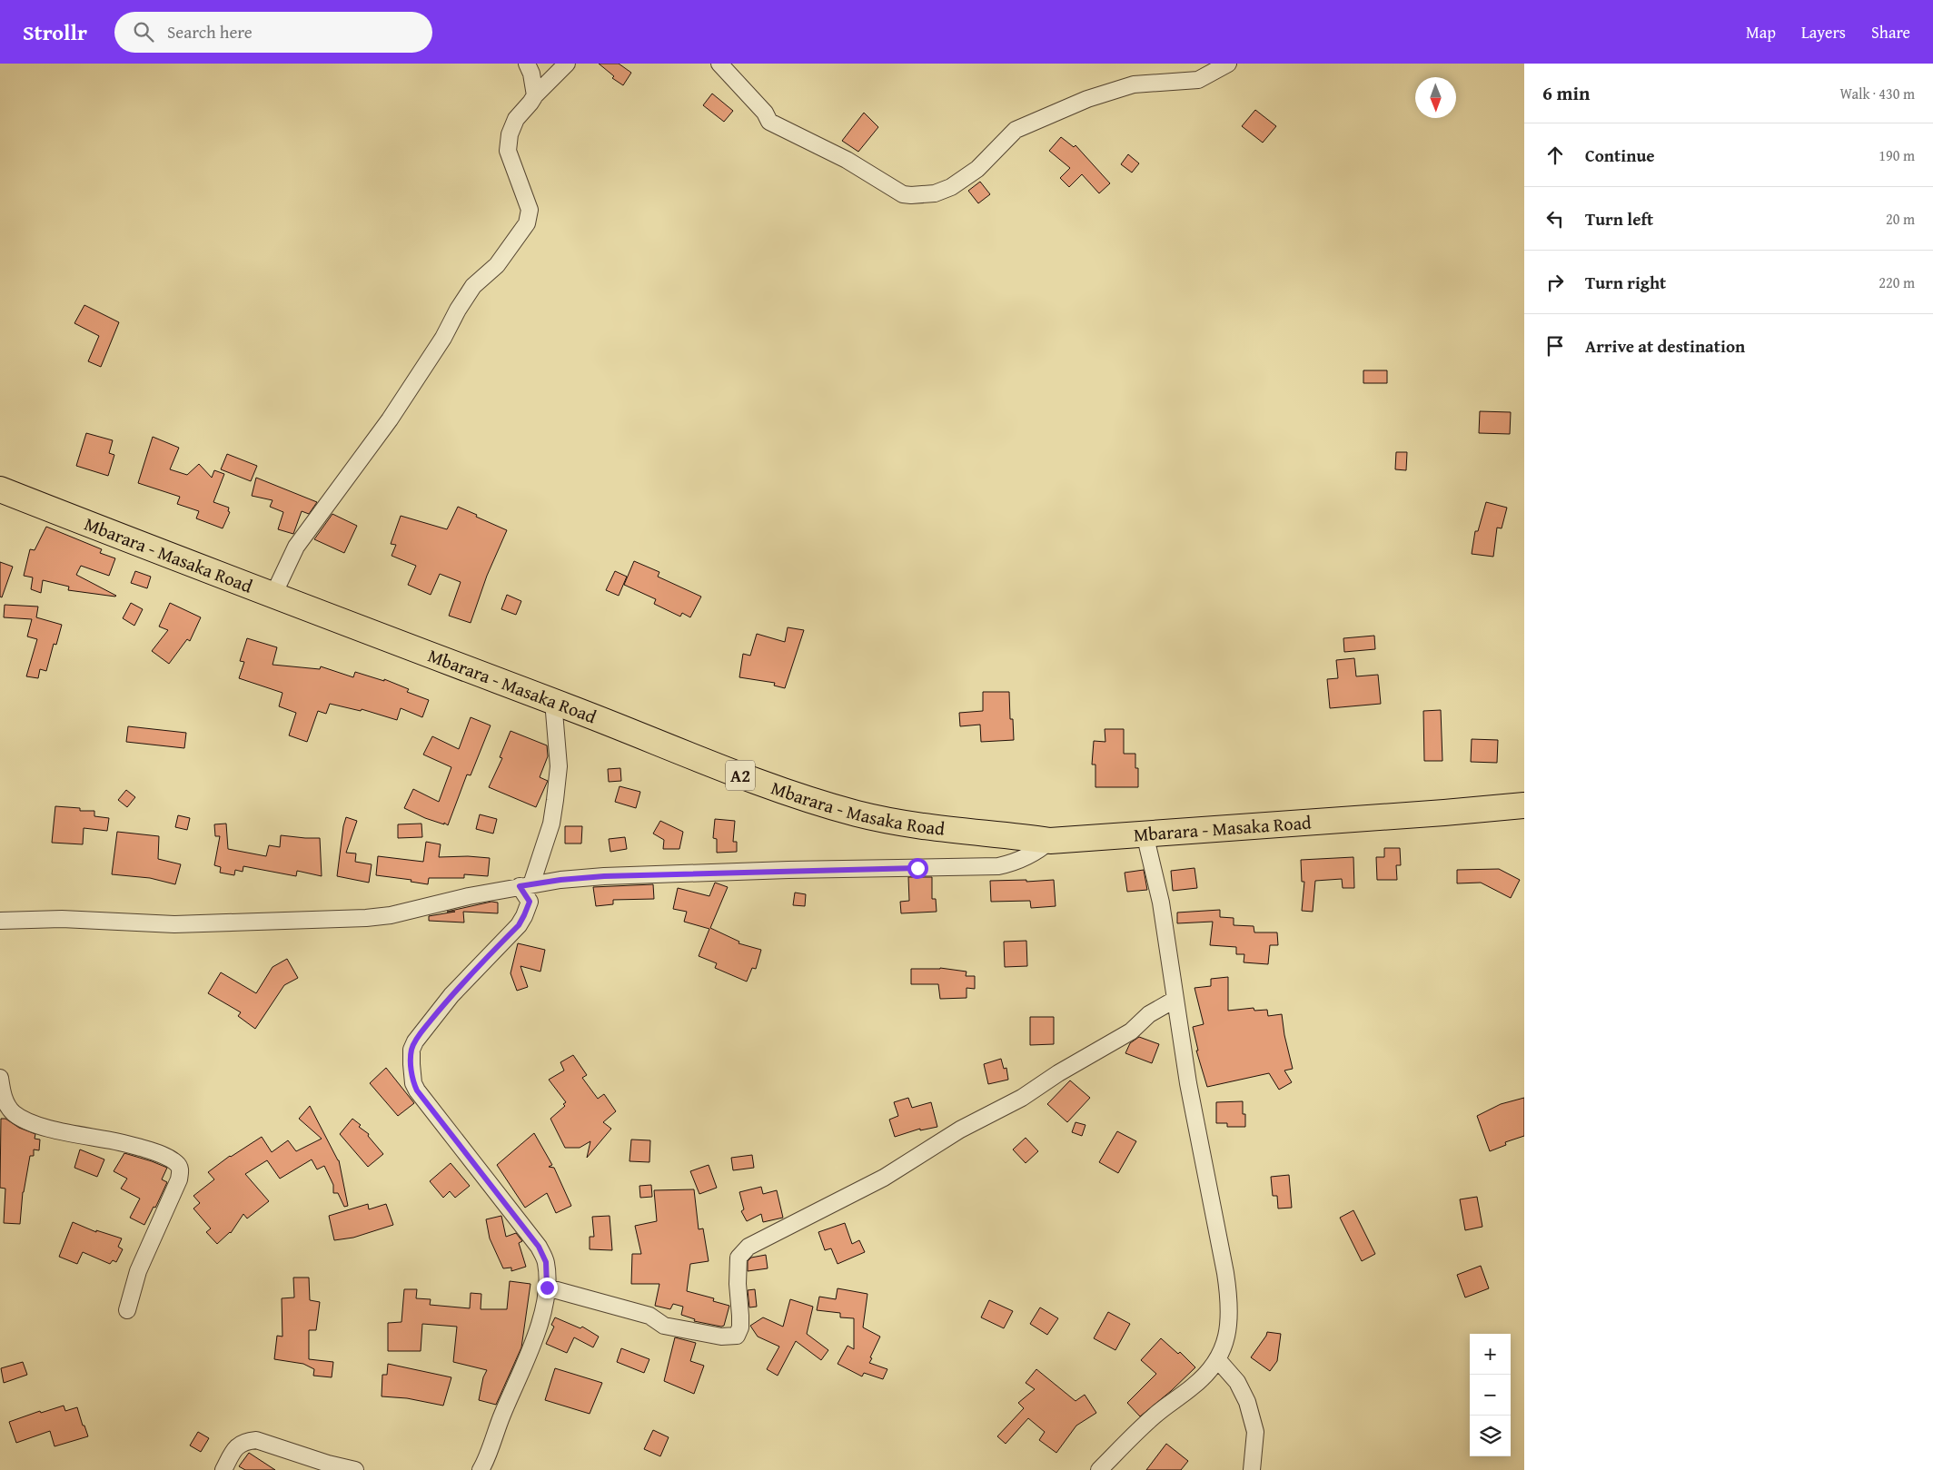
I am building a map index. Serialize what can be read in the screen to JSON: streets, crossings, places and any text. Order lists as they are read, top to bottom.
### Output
{
  "streets": {
    "highway": ["Mbarara - Masaka Road", "A2"]
  },
  "north": "bottom",
  "page": {
    "header": "Strollr",
    "search": "Search here",
    "nav": ["Map", "Layers", "Share"],
    "heading": ["6 min", "Walk · 430 m"],
    "list": [
      ["Continue", "190 m"],
      ["Turn left", "20 m"],
      ["Turn right", "220 m"],
      "Arrive at destination"
    ],
    "map_buttons": ["+", "−"]
  }
}
